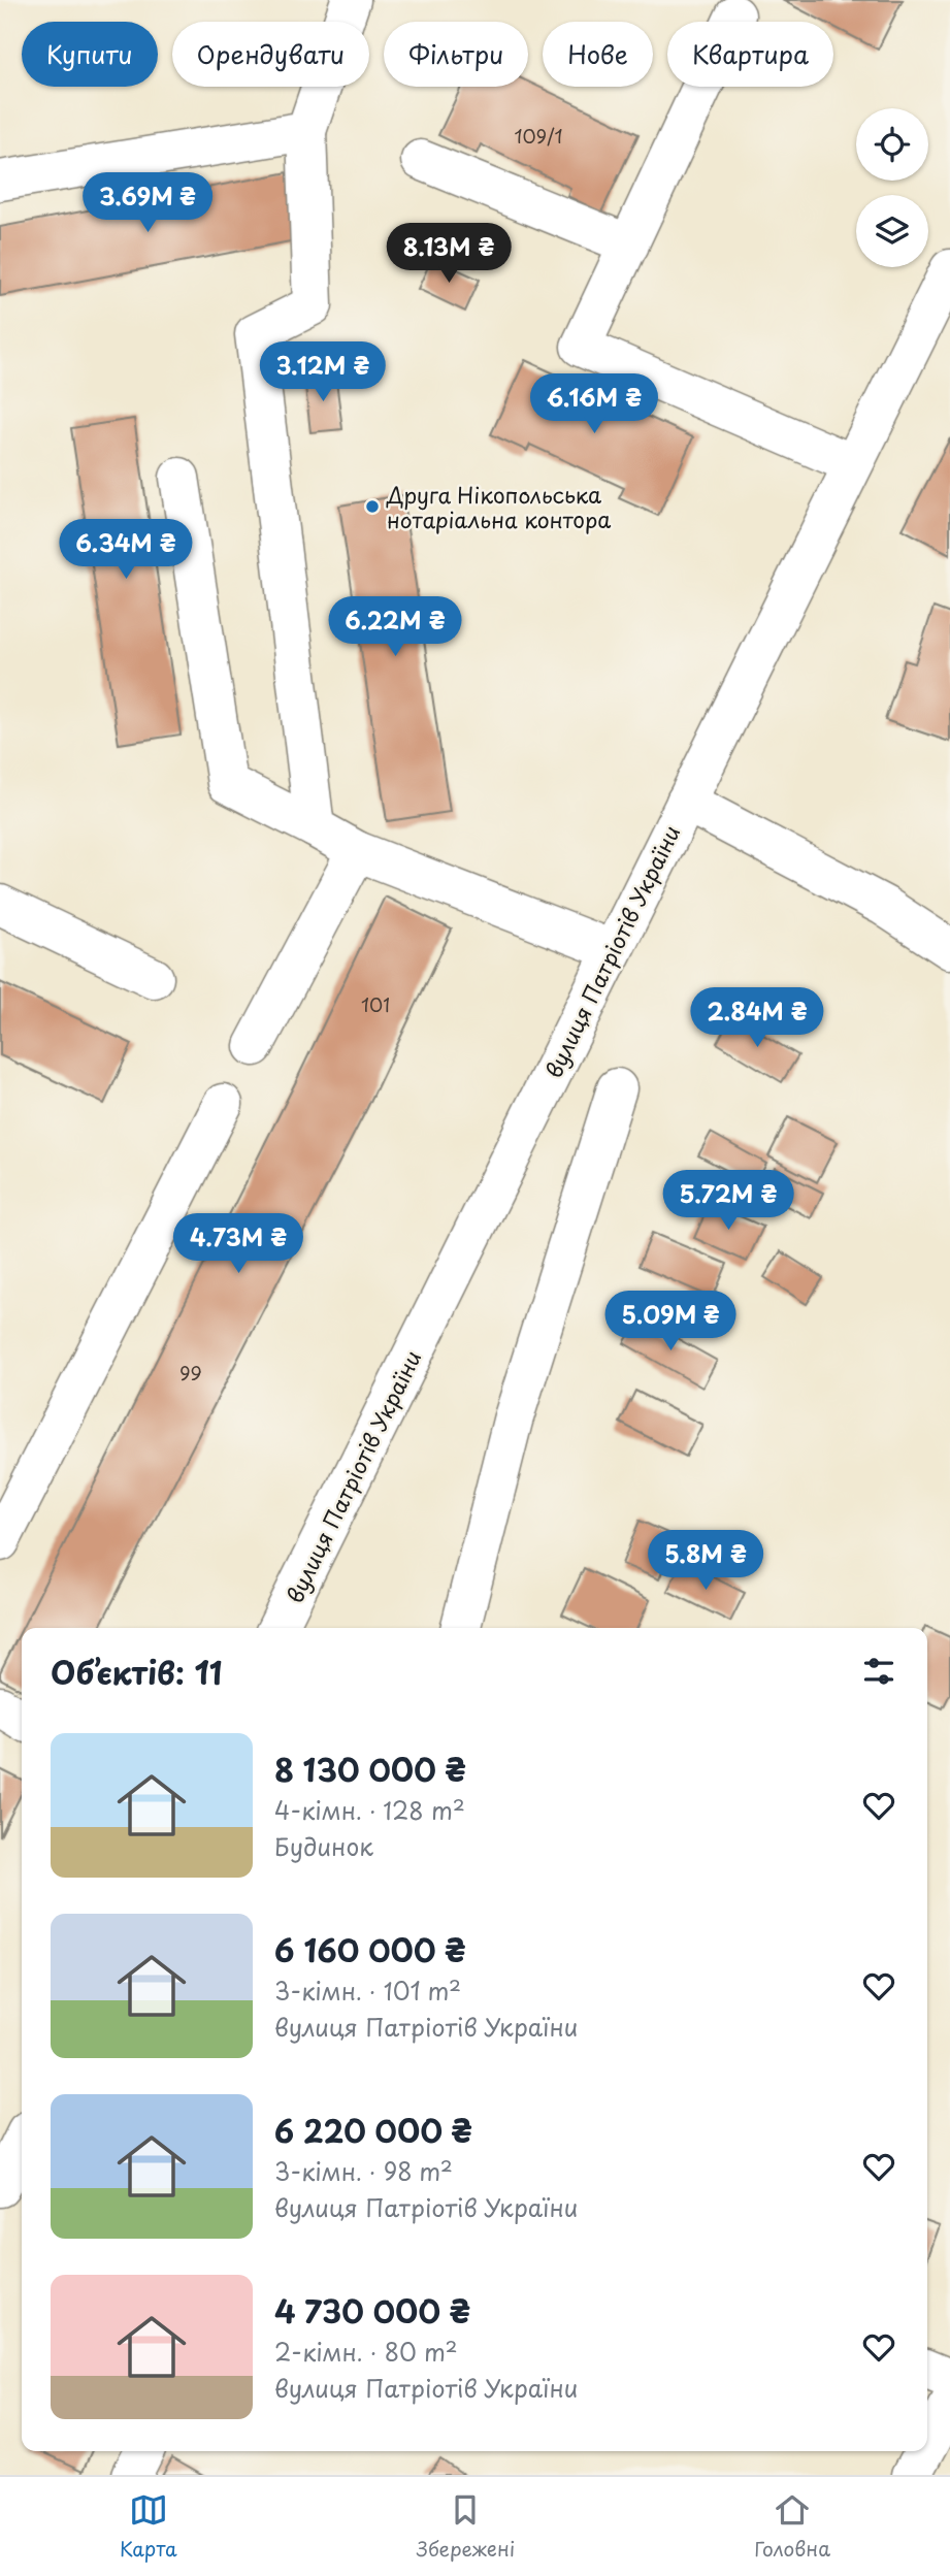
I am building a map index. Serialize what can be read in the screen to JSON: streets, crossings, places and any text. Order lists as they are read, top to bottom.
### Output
{
  "streets": {
    "main road": ["вулиця Патріотів України"]
  },
  "places": ["Друга Нікопольська нотаріальна контора"],
  "house_numbers": ["109/1", "101", "99"],
  "page": {
    "chip": [
      "Купити",
      "Орендувати",
      "Фільтри",
      "Нове",
      "Квартира"
    ],
    "price": [
      "3.69M ₴",
      "8.13M ₴",
      "3.12M ₴",
      "6.16M ₴",
      "6.34M ₴",
      "6.22M ₴",
      "2.84M ₴",
      "5.72M ₴",
      "4.73M ₴",
      "5.09M ₴",
      "5.8M ₴"
    ],
    "heading": "Об’єктів: 11",
    "list": [
      {
        "name": "8 130 000 ₴",
        "note": "4-кімн. · 128 m² · Будинок"
      },
      {
        "name": "6 160 000 ₴",
        "note": "3-кімн. · 101 m² · вулиця Патріотів України"
      },
      {
        "name": "6 220 000 ₴",
        "note": "3-кімн. · 98 m² · вулиця Патріотів України"
      },
      {
        "name": "4 730 000 ₴",
        "note": "2-кімн. · 80 m² · вулиця Патріотів України"
      }
    ],
    "tabs": ["Карта", "Збережені", "Головна"]
  }
}
